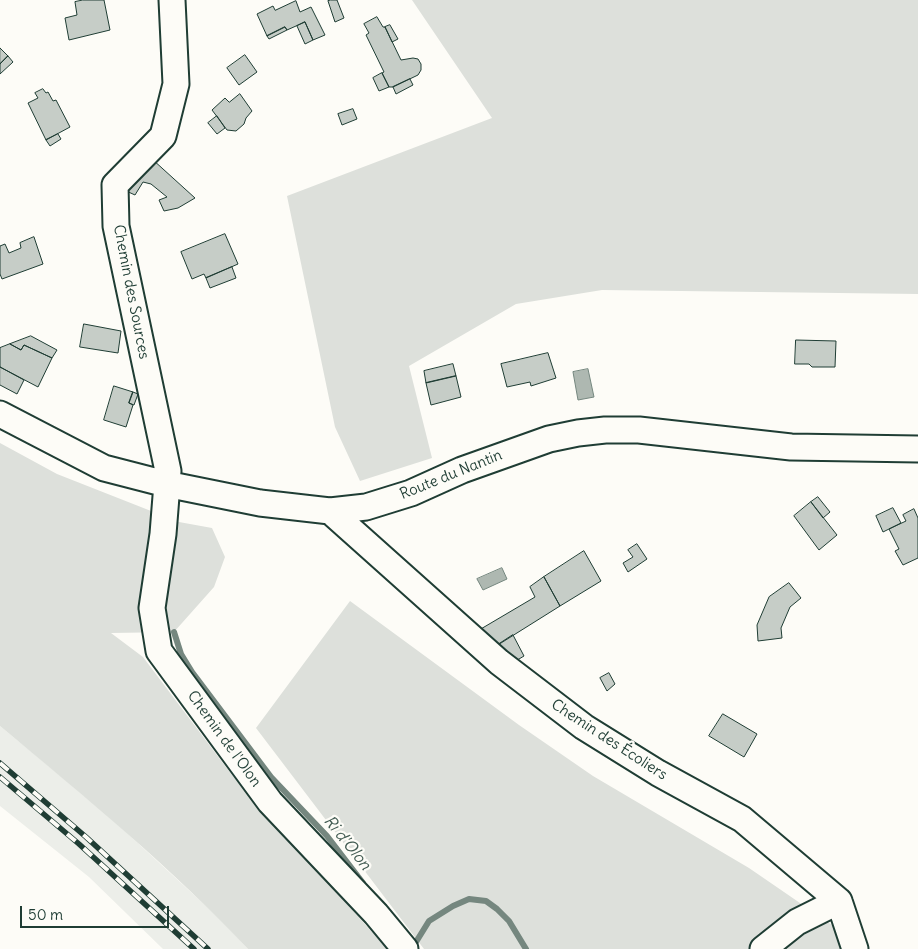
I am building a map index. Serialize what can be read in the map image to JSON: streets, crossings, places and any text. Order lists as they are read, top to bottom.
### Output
{
  "streets": {
    "street": [
      "Chemin des Sources",
      "Route du Nantin",
      "Chemin de l'Olon",
      "Chemin des Écoliers"
    ]
  },
  "crossings": [
    ["Chemin des Sources", "Route du Nantin"],
    ["Chemin des Sources", "Chemin de l'Olon"],
    ["Route du Nantin", "Chemin de l'Olon"],
    ["Route du Nantin", "Chemin des Écoliers"]
  ],
  "water": ["Ri d'Olon"],
  "scale_bar": "50 m"
}
